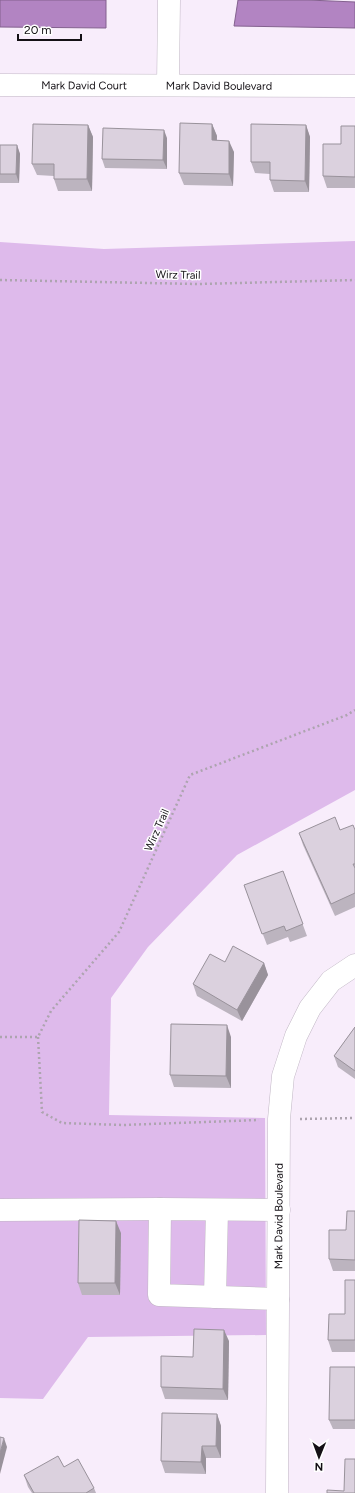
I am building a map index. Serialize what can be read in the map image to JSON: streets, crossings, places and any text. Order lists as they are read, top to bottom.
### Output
{
  "streets": {
    "street": ["Mark David Boulevard", "Mark David Court"],
    "path": ["Wirz Trail"]
  },
  "crossings": [
    ["Mark David Boulevard", "Mark David Court"]
  ],
  "scale_bar": "20 m",
  "north": "bottom"
}
